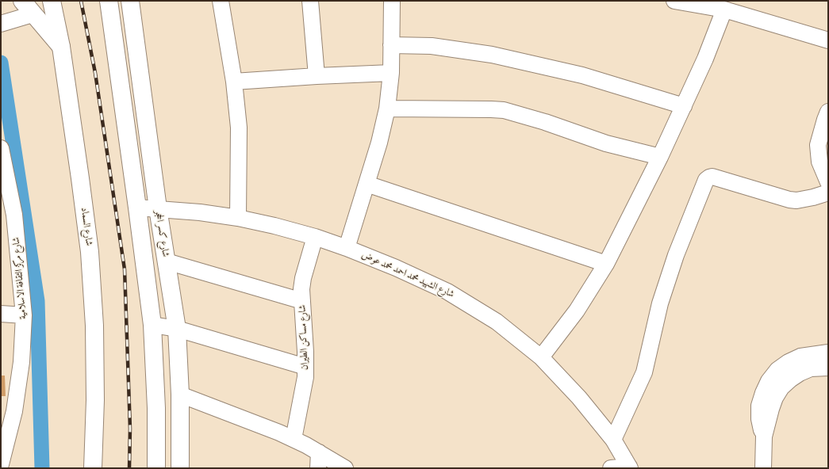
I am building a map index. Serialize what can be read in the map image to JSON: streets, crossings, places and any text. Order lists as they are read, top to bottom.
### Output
{
  "streets": {
    "main road": ["شارع السماد", "شارع كسر الحجر"],
    "street": ["شارع الشهيد محمد احمد محمد عوض", "شارع مركز الثقافة الاسلامية", "شارع مساكن الطيران"]
  },
  "crossings": [
    ["شارع كسر الحجر", "شارع الشهيد محمد احمد محمد عوض"],
    ["شارع الشهيد محمد احمد محمد عوض", "شارع مساكن الطيران"]
  ]
}
